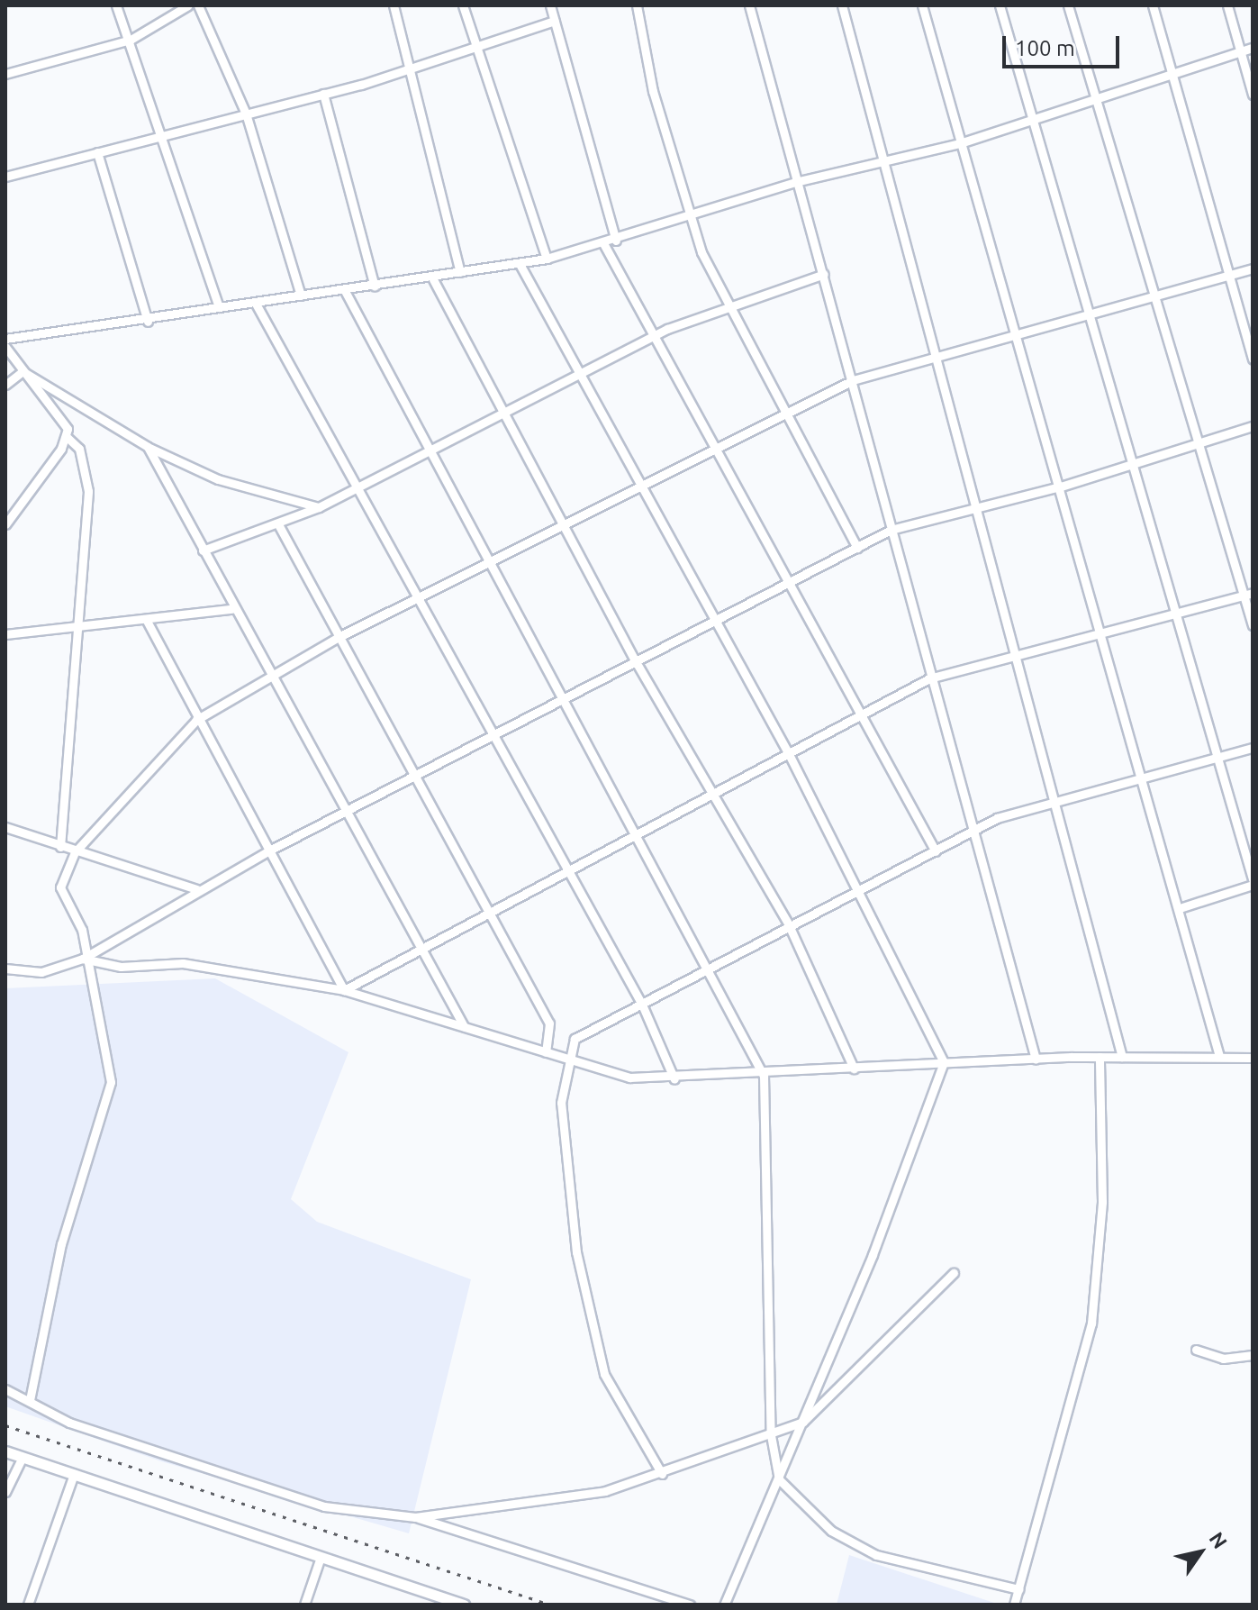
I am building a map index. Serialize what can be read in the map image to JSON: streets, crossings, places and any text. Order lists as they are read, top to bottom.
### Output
{
  "scale_bar": "100 m",
  "north": "top right"
}
